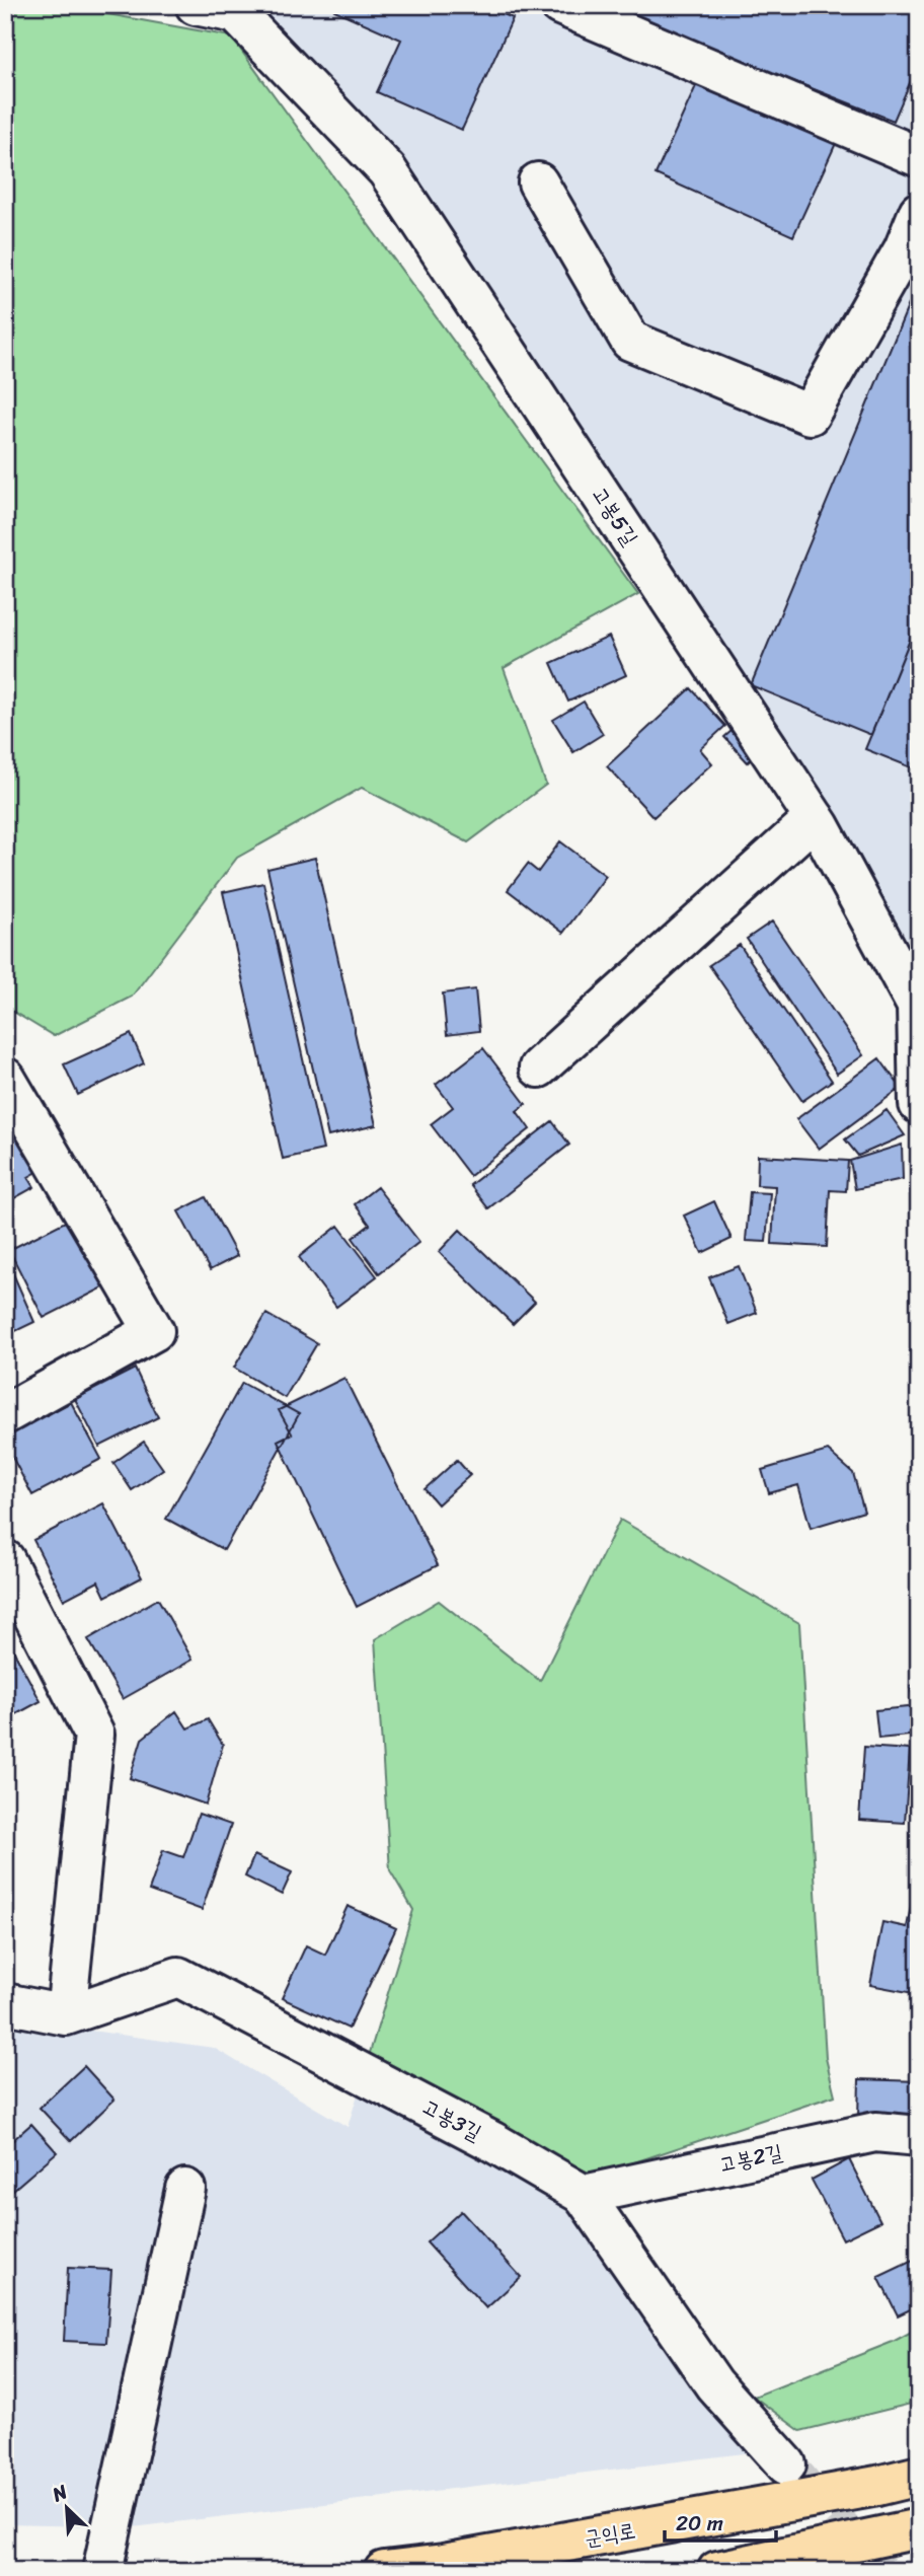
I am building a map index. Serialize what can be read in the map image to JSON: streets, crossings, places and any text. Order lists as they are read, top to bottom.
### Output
{
  "streets": {
    "highway": ["군익로"],
    "street": ["고봉5길", "고봉3길", "고봉2길"]
  },
  "crossings": [
    ["고봉3길", "고봉2길"]
  ],
  "scale_bar": "20 m",
  "north": "top left"
}
